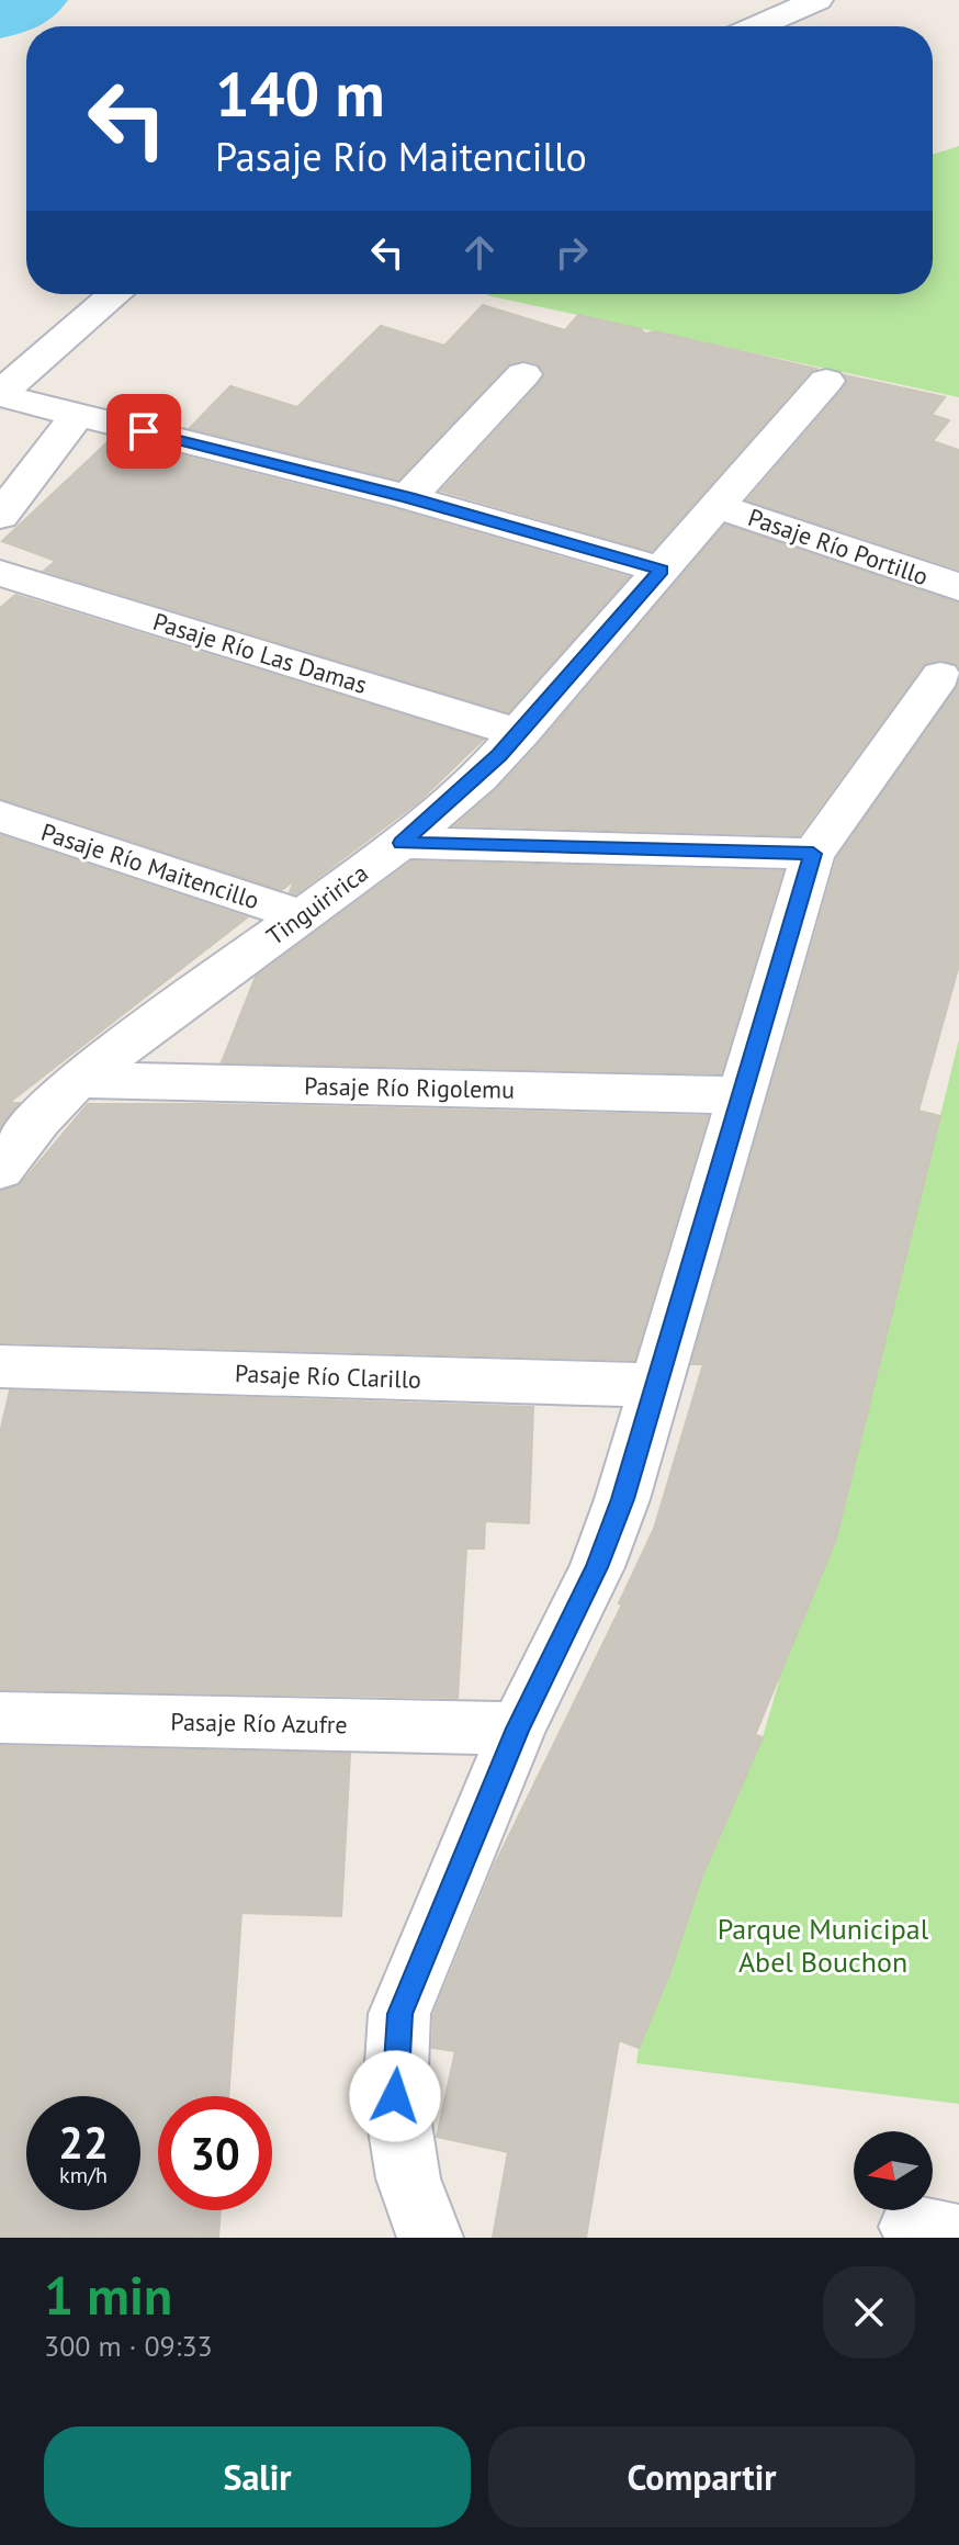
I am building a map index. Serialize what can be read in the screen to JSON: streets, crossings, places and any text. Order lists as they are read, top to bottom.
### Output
{
  "streets": {
    "street": [
      "Pasaje Río Portillo",
      "Pasaje Río Las Damas",
      "Pasaje Río Maitencillo",
      "Tinguiririca",
      "Pasaje Río Rigolemu",
      "Pasaje Río Clarillo",
      "Pasaje Río Azufre"
    ]
  },
  "crossings": [
    ["Pasaje Río Portillo", "Tinguiririca"],
    ["Pasaje Río Las Damas", "Tinguiririca"],
    ["Pasaje Río Maitencillo", "Tinguiririca"],
    ["Tinguiririca", "Pasaje Río Rigolemu"]
  ],
  "parks": ["Parque Municipal Abel Bouchon"],
  "north": "left",
  "page": {
    "turn": ["140 m", "Pasaje Río Maitencillo"],
    "speed": "22 km/h",
    "limit": "30",
    "heading": ["1 min", "300 m · 09:33"],
    "buttons": ["Salir", "Compartir"]
  }
}
